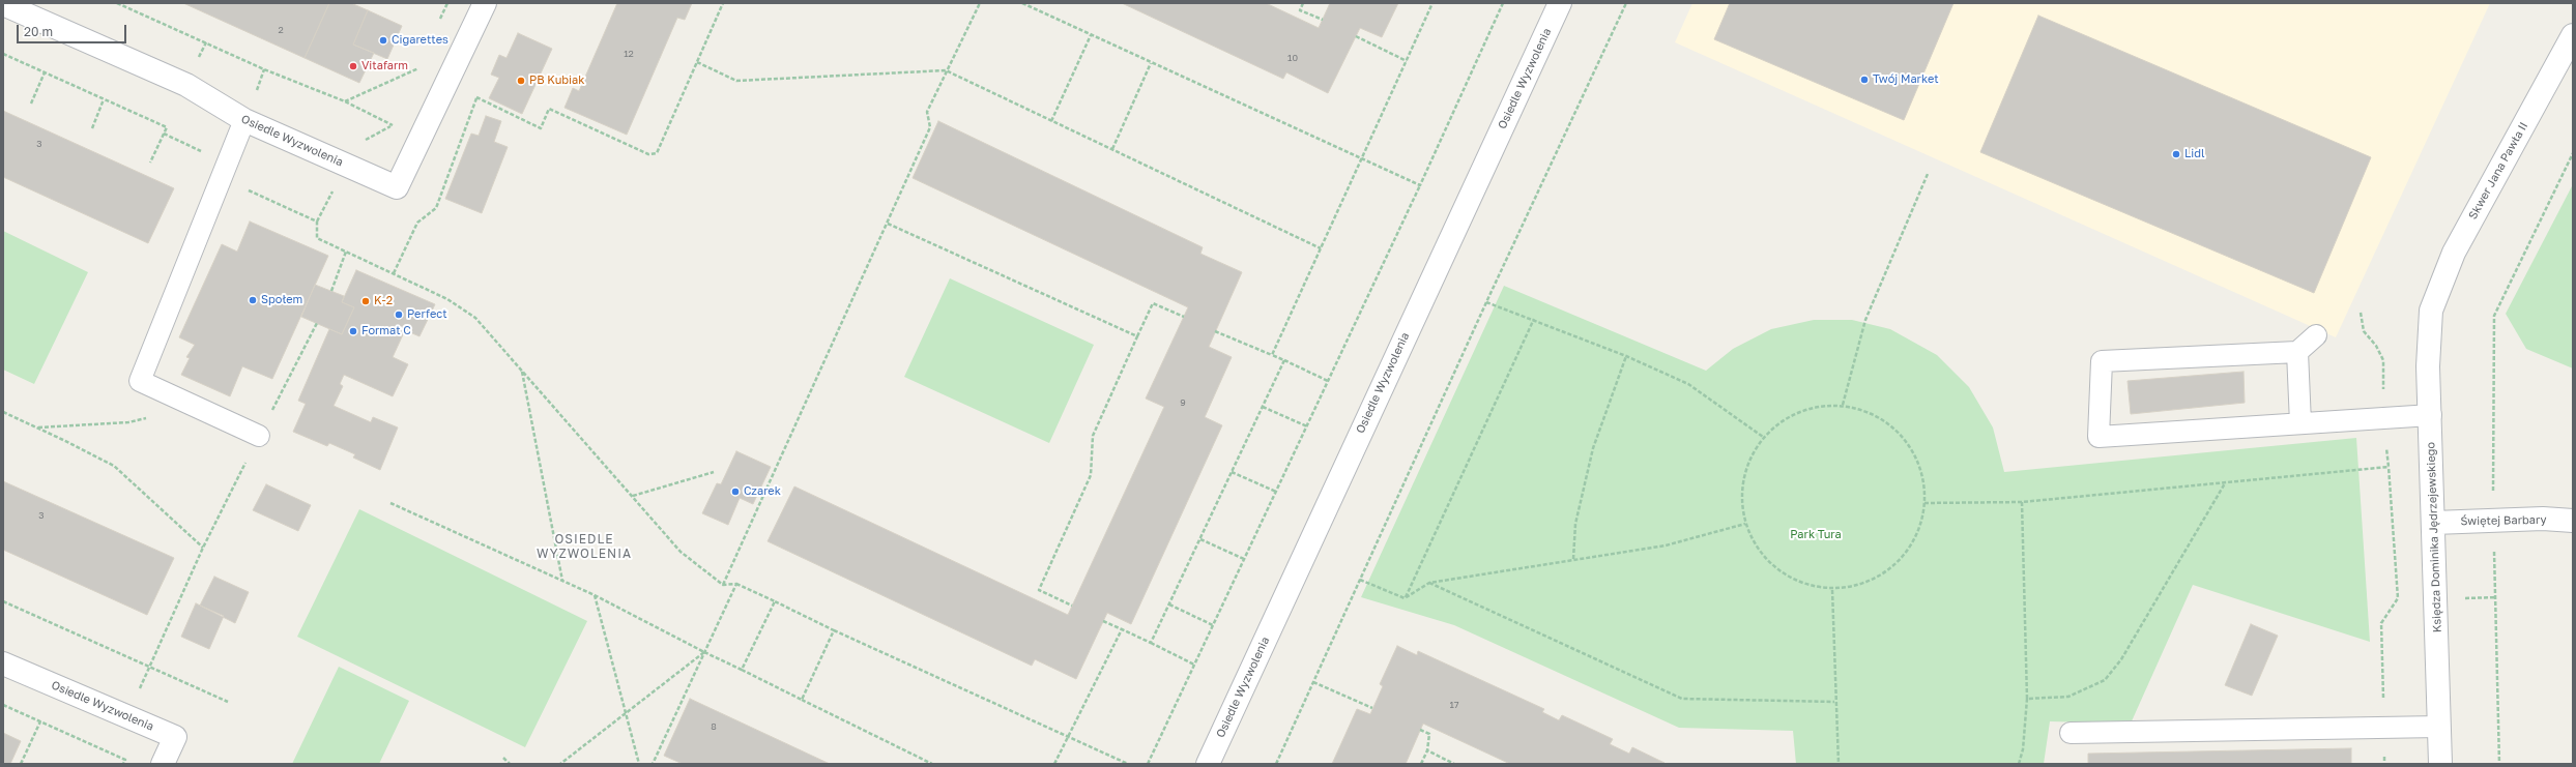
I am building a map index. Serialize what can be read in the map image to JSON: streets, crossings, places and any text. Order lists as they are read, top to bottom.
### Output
{
  "streets": {
    "street": [
      "Osiedle Wyzwolenia",
      "Skwer Jana Pawła II",
      "Świętej Barbary",
      "Księdza Dominika Jędrzejewskiego"
    ]
  },
  "crossings": [
    ["Skwer Jana Pawła II", "Księdza Dominika Jędrzejewskiego"],
    ["Świętej Barbary", "Księdza Dominika Jędrzejewskiego"]
  ],
  "districts": ["OSIEDLE WYZWOLENIA"],
  "parks": ["Park Tura"],
  "places": [
    "Cigarettes",
    "Vitafarm",
    "Twój Market",
    "PB Kubiak",
    "Lidl",
    "Społem",
    "K-2",
    "Perfect",
    "Format C",
    "Czarek"
  ],
  "house_numbers": [
    "2",
    "12",
    "10",
    "3",
    "9",
    "3",
    "17",
    "8"
  ],
  "scale_bar": "20 m"
}
